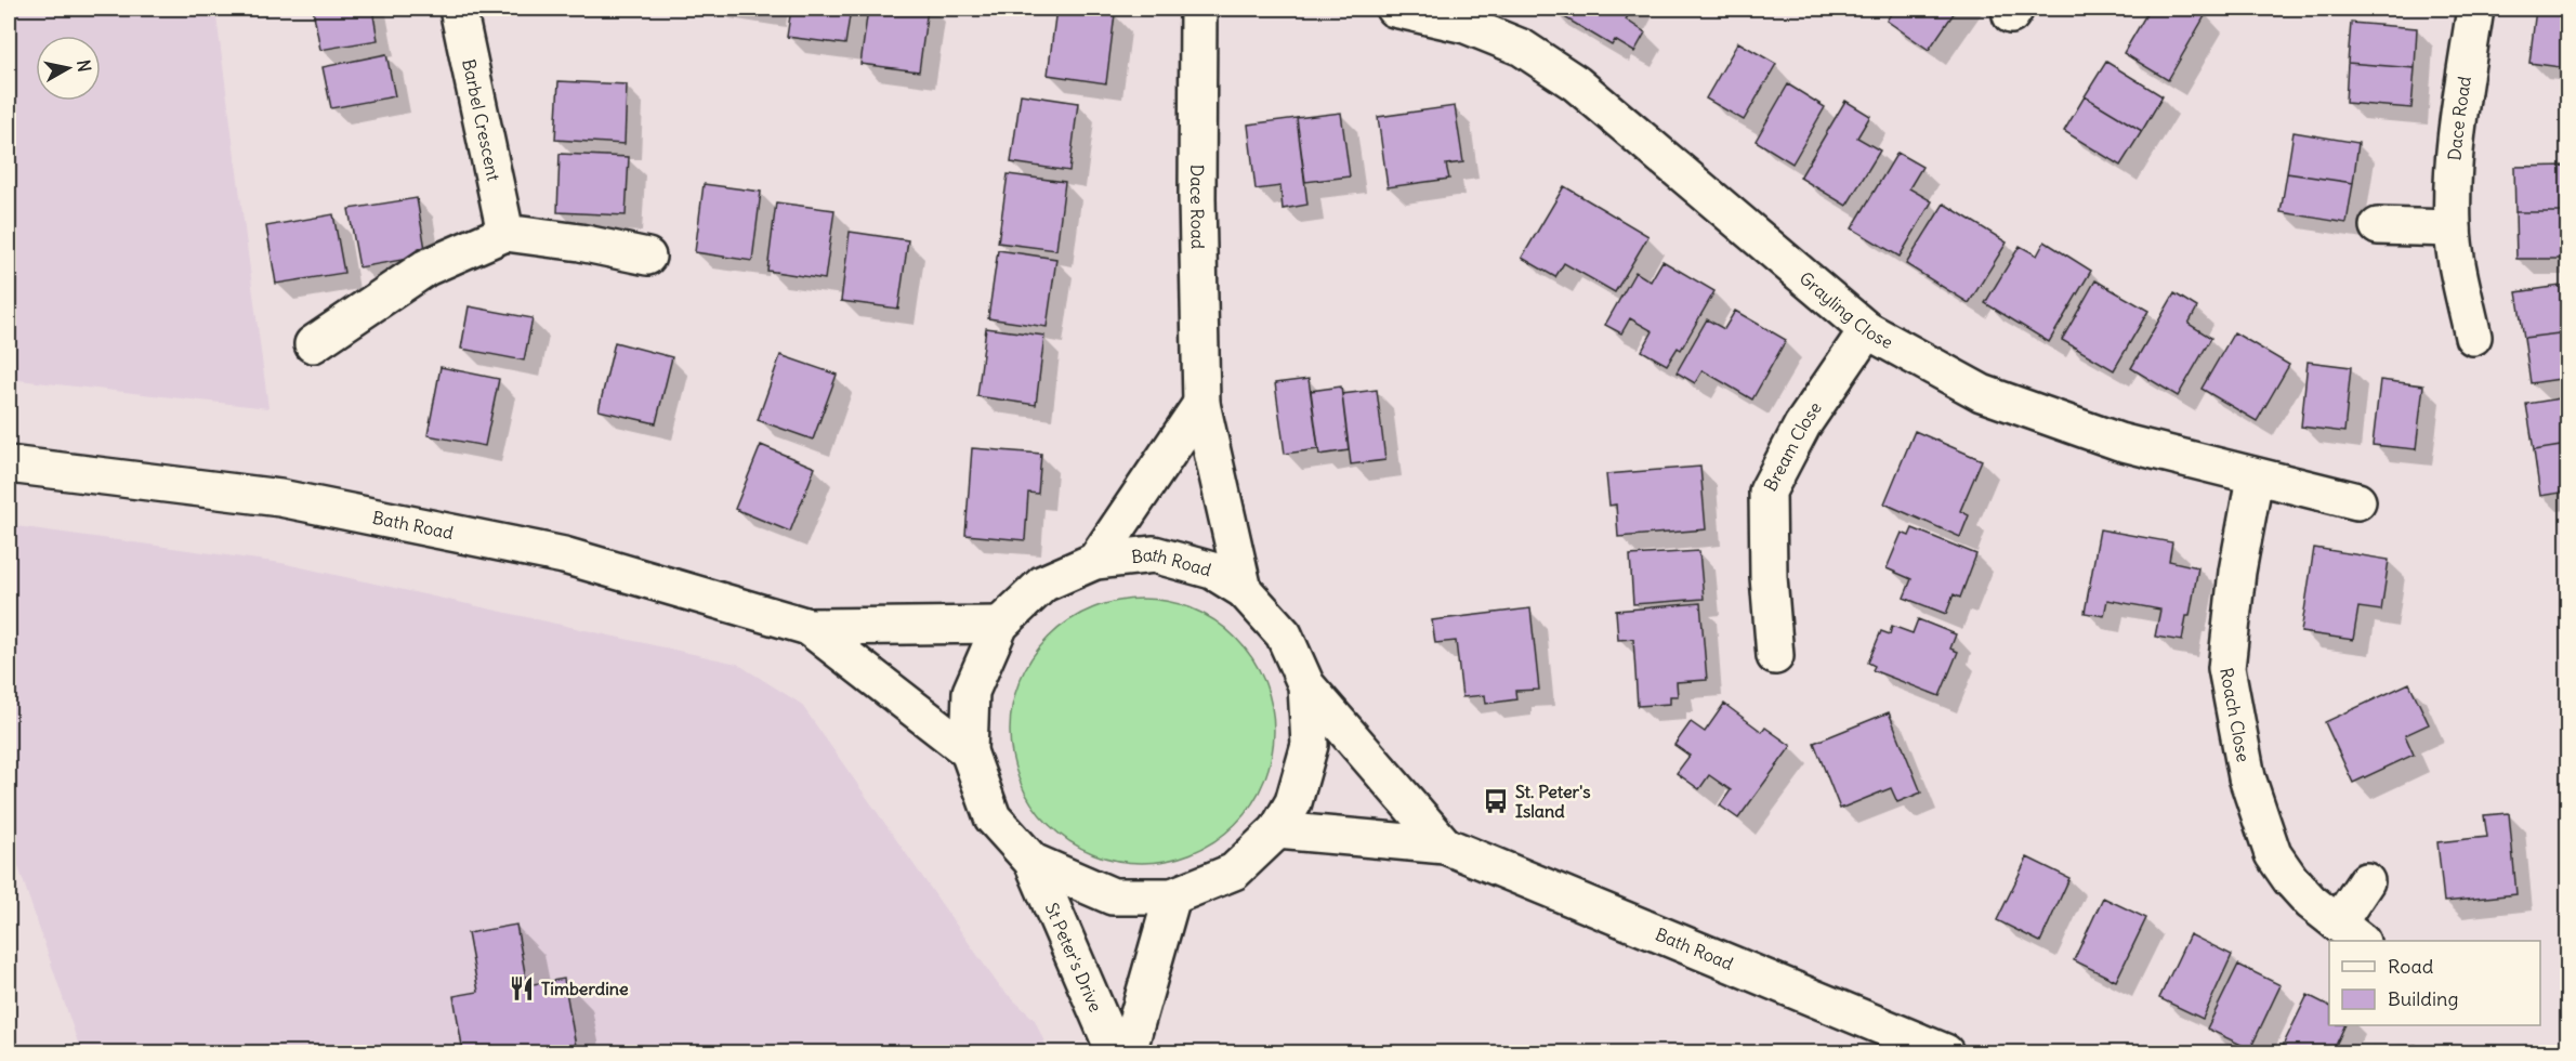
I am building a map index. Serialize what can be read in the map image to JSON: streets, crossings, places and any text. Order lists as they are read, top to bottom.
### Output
{
  "streets": {
    "street": [
      "Dace Road",
      "Barbel Crescent",
      "Grayling Close",
      "Bream Close",
      "Bath Road",
      "Roach Close",
      "St Peter's Drive"
    ]
  },
  "crossings": [
    ["Dace Road", "Bath Road"],
    ["Grayling Close", "Bream Close"],
    ["Grayling Close", "Roach Close"],
    ["Bath Road", "St Peter's Drive"]
  ],
  "places": {
    "bus stop": ["St. Peter's Island"],
    "restaurant": ["Timberdine"]
  },
  "legend": ["Road", "Building"],
  "north": "right"
}
